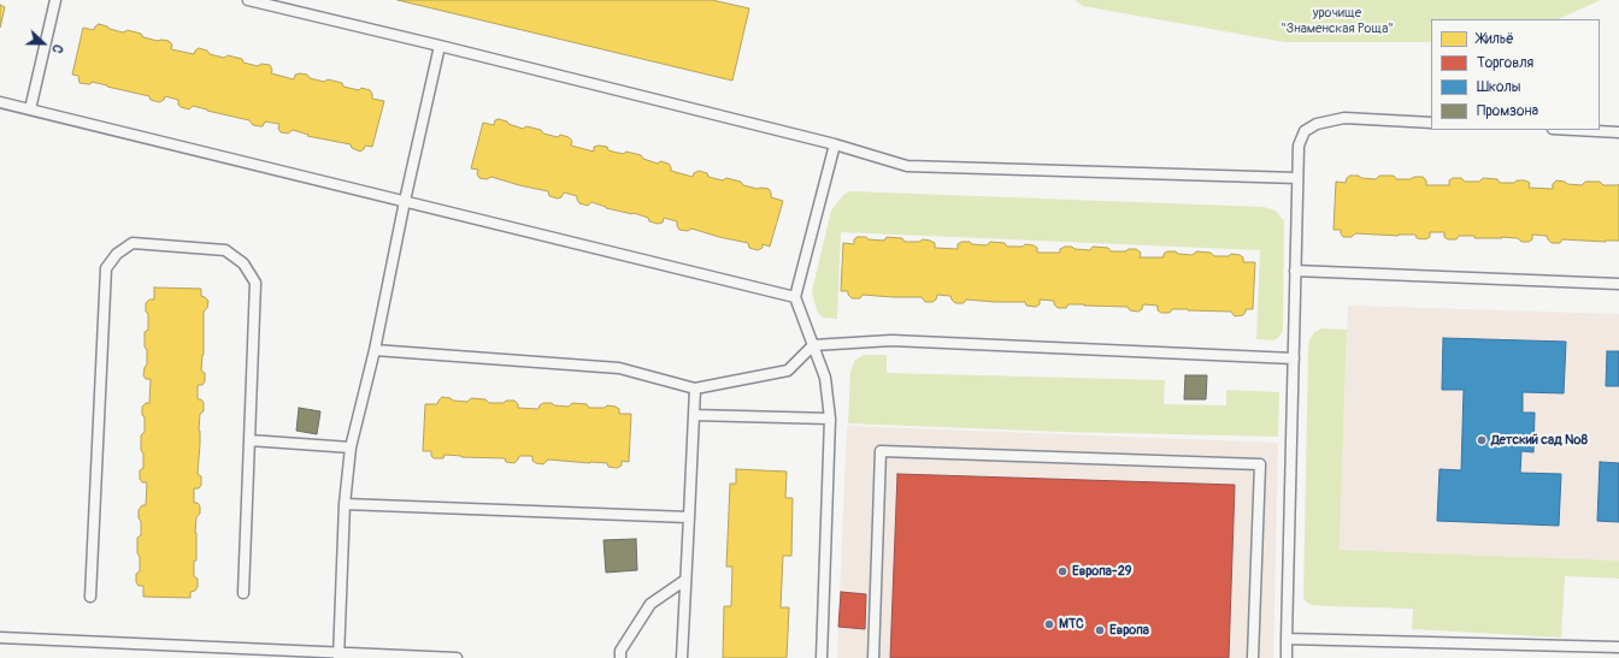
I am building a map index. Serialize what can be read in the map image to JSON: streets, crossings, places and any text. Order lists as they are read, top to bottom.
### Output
{
  "parks": ["урочище \"Знаменская Роща\""],
  "places": [
    "Детский сад №8",
    "Европа-29",
    "МТС",
    "Европа"
  ],
  "legend": [
    "Жильё",
    "Торговля",
    "Школы",
    "Промзона"
  ],
  "north": "right"
}
